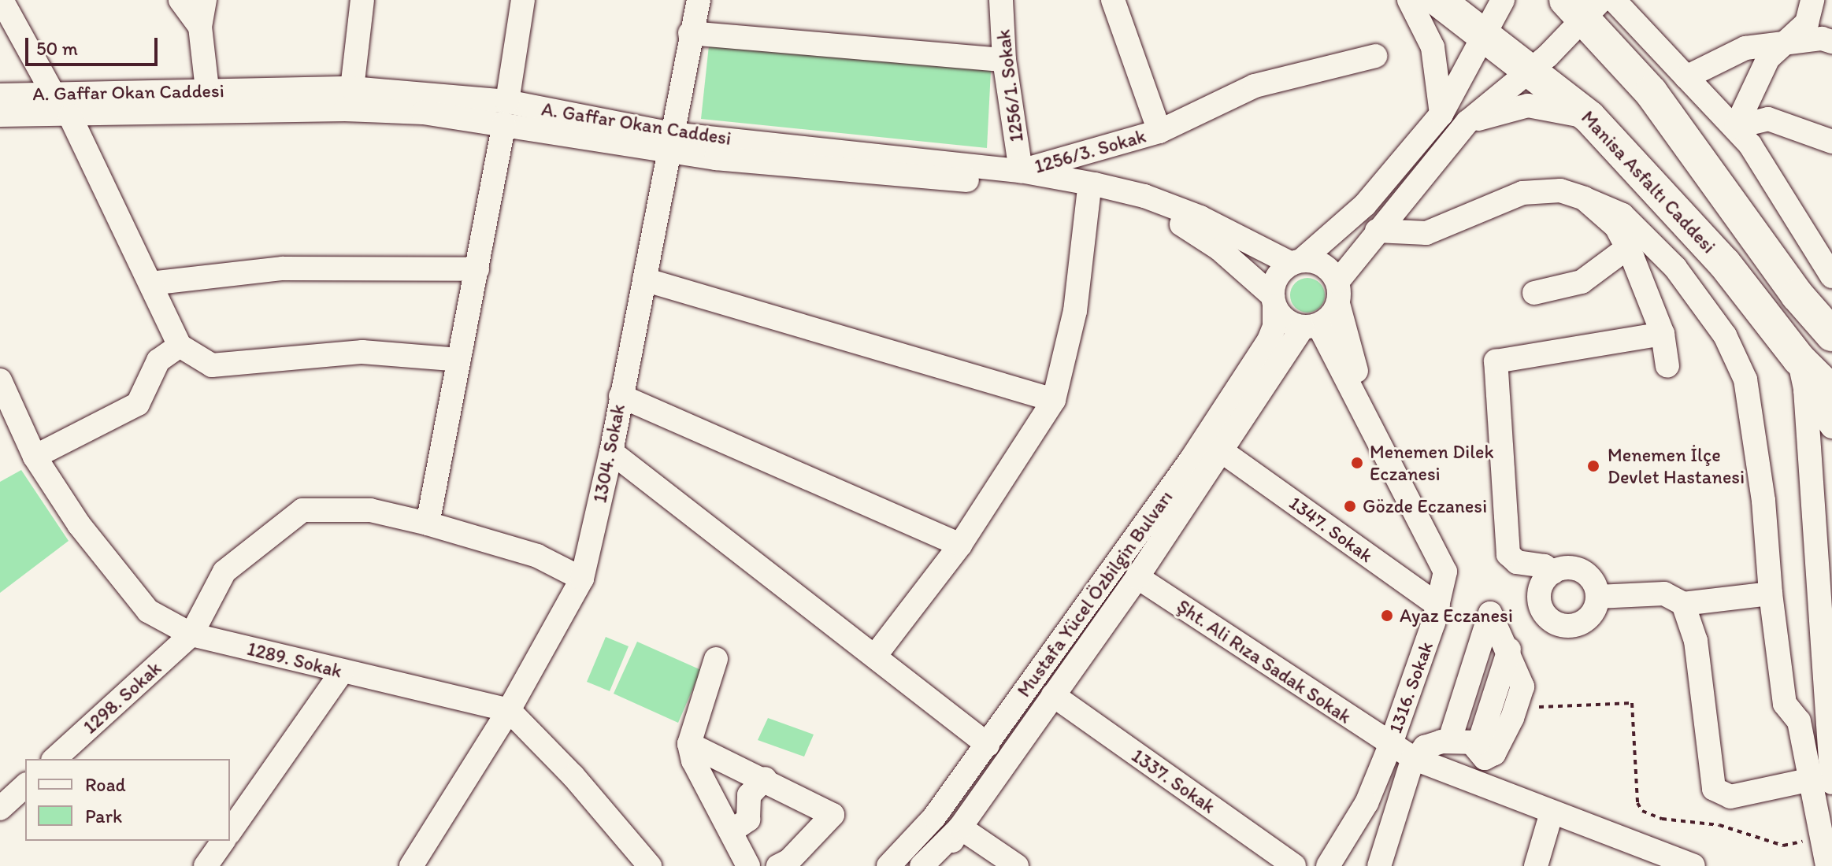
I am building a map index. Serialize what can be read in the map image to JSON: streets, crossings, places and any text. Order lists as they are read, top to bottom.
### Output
{
  "streets": {
    "highway": ["Manisa Asfaltı Caddesi"],
    "street": [
      "1256/1. Sokak",
      "A. Gaffar Okan Caddesi",
      "1256/3. Sokak",
      "1304. Sokak",
      "1347. Sokak",
      "Mustafa Yücel Özbilgin Bulvarı",
      "1289. Sokak",
      "Şht. Ali Rıza Sadak Sokak",
      "1316. Sokak",
      "1298. Sokak",
      "1337. Sokak"
    ]
  },
  "crossings": [
    ["1256/1. Sokak", "A. Gaffar Okan Caddesi"],
    ["1256/1. Sokak", "1256/3. Sokak"],
    ["A. Gaffar Okan Caddesi", "1256/3. Sokak"],
    ["A. Gaffar Okan Caddesi", "1304. Sokak"],
    ["A. Gaffar Okan Caddesi", "Mustafa Yücel Özbilgin Bulvarı"],
    ["1304. Sokak", "1289. Sokak"],
    ["1347. Sokak", "Mustafa Yücel Özbilgin Bulvarı"],
    ["1347. Sokak", "1316. Sokak"],
    ["Mustafa Yücel Özbilgin Bulvarı", "Şht. Ali Rıza Sadak Sokak"],
    ["Mustafa Yücel Özbilgin Bulvarı", "1337. Sokak"],
    ["1289. Sokak", "1298. Sokak"],
    ["Şht. Ali Rıza Sadak Sokak", "1316. Sokak"]
  ],
  "places": [
    "Menemen Dilek Eczanesi",
    "Menemen İlçe Devlet Hastanesi",
    "Gözde Eczanesi",
    "Ayaz Eczanesi"
  ],
  "legend": ["Road", "Park"],
  "scale_bar": "50 m"
}
